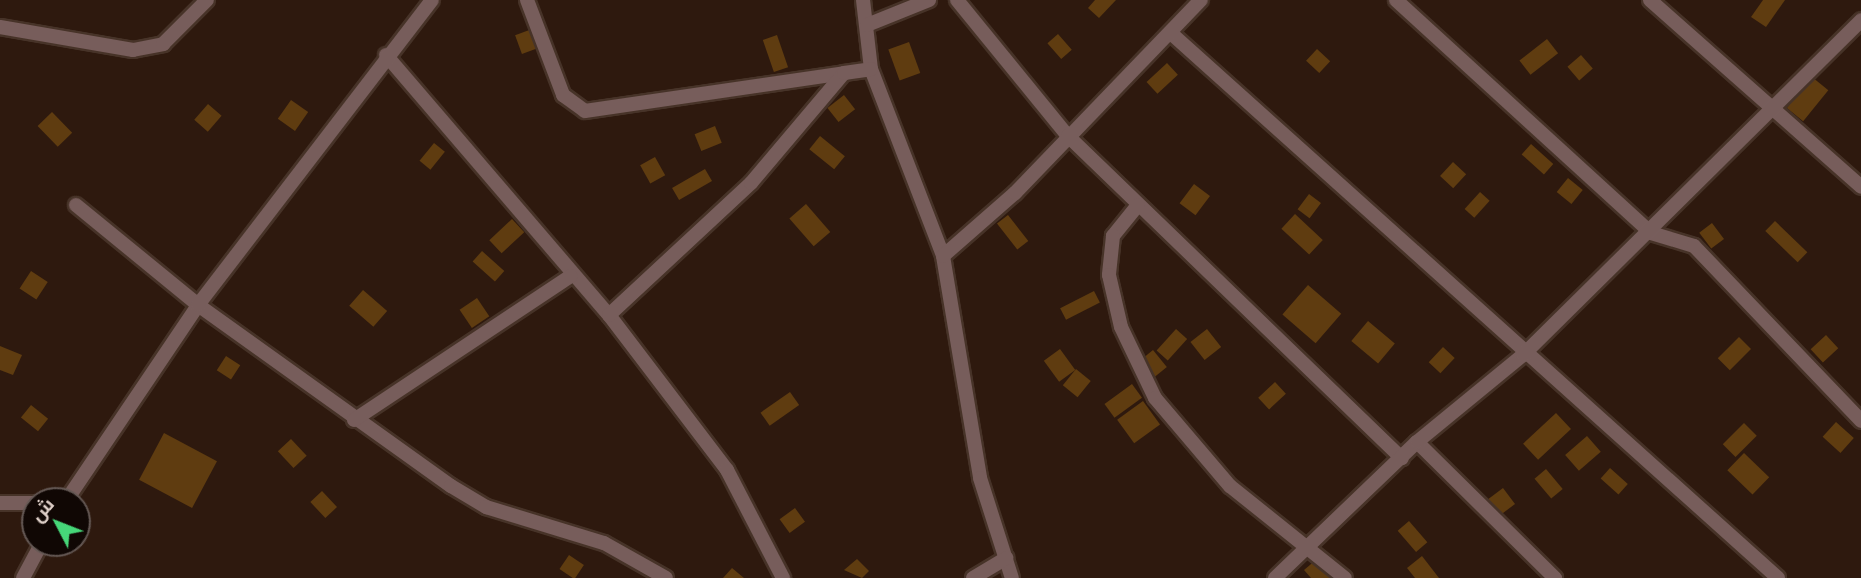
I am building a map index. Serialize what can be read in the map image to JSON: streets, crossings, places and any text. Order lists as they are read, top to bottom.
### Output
{
  "north": "top left"
}
